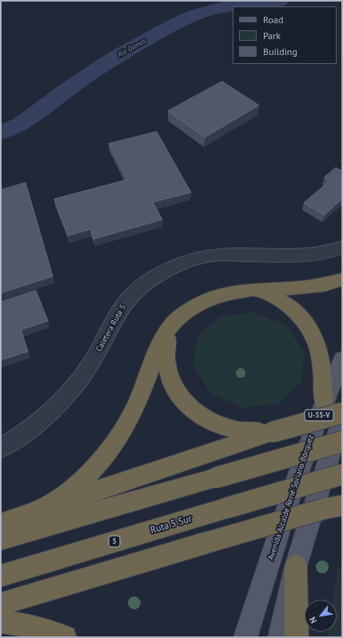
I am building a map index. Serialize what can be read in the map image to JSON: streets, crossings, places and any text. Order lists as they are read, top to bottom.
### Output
{
  "streets": {
    "highway": ["Ruta 5 Sur", "5"],
    "main road": ["U-55-V", "Avenida Alcalde René Soriano Bórquez"],
    "street": ["Caletera Ruta 5"]
  },
  "crossings": [
    ["U-55-V", "Ruta 5 Sur"]
  ],
  "water": ["Río Damas"],
  "legend": ["Road", "Park", "Building"],
  "north": "bottom left"
}
